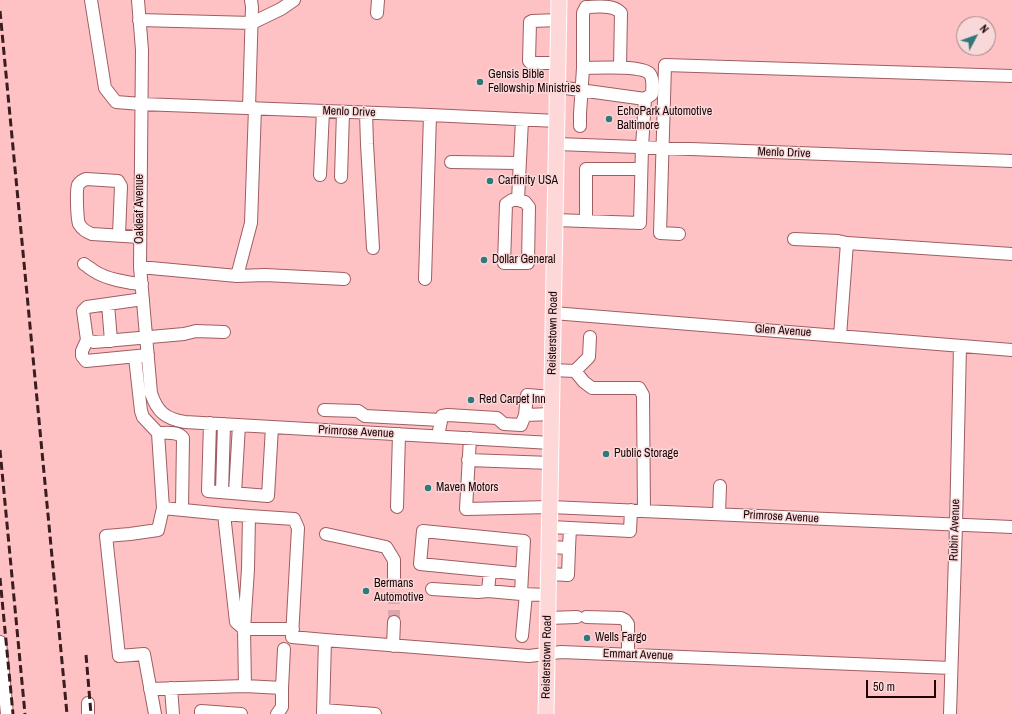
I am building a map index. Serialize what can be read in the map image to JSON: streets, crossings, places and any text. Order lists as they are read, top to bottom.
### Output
{
  "streets": {
    "main road": ["Reisterstown Road"],
    "street": [
      "Menlo Drive",
      "Oakleaf Avenue",
      "Glen Avenue",
      "Primrose Avenue",
      "Rubin Avenue",
      "Emmart Avenue"
    ]
  },
  "crossings": [
    ["Menlo Drive", "Oakleaf Avenue"],
    ["Menlo Drive", "Reisterstown Road"],
    ["Oakleaf Avenue", "Primrose Avenue"],
    ["Glen Avenue", "Reisterstown Road"],
    ["Glen Avenue", "Rubin Avenue"],
    ["Reisterstown Road", "Primrose Avenue"],
    ["Reisterstown Road", "Emmart Avenue"],
    ["Primrose Avenue", "Rubin Avenue"],
    ["Rubin Avenue", "Emmart Avenue"]
  ],
  "places": [
    "Gensis Bible Fellowship Ministries",
    "EchoPark Automotive Baltimore",
    "Carfinity USA",
    "Dollar General",
    "Red Carpet Inn",
    "Public Storage",
    "Maven Motors",
    "Bermans Automotive",
    "Wells Fargo"
  ],
  "scale_bar": "50 m",
  "north": "top right"
}
